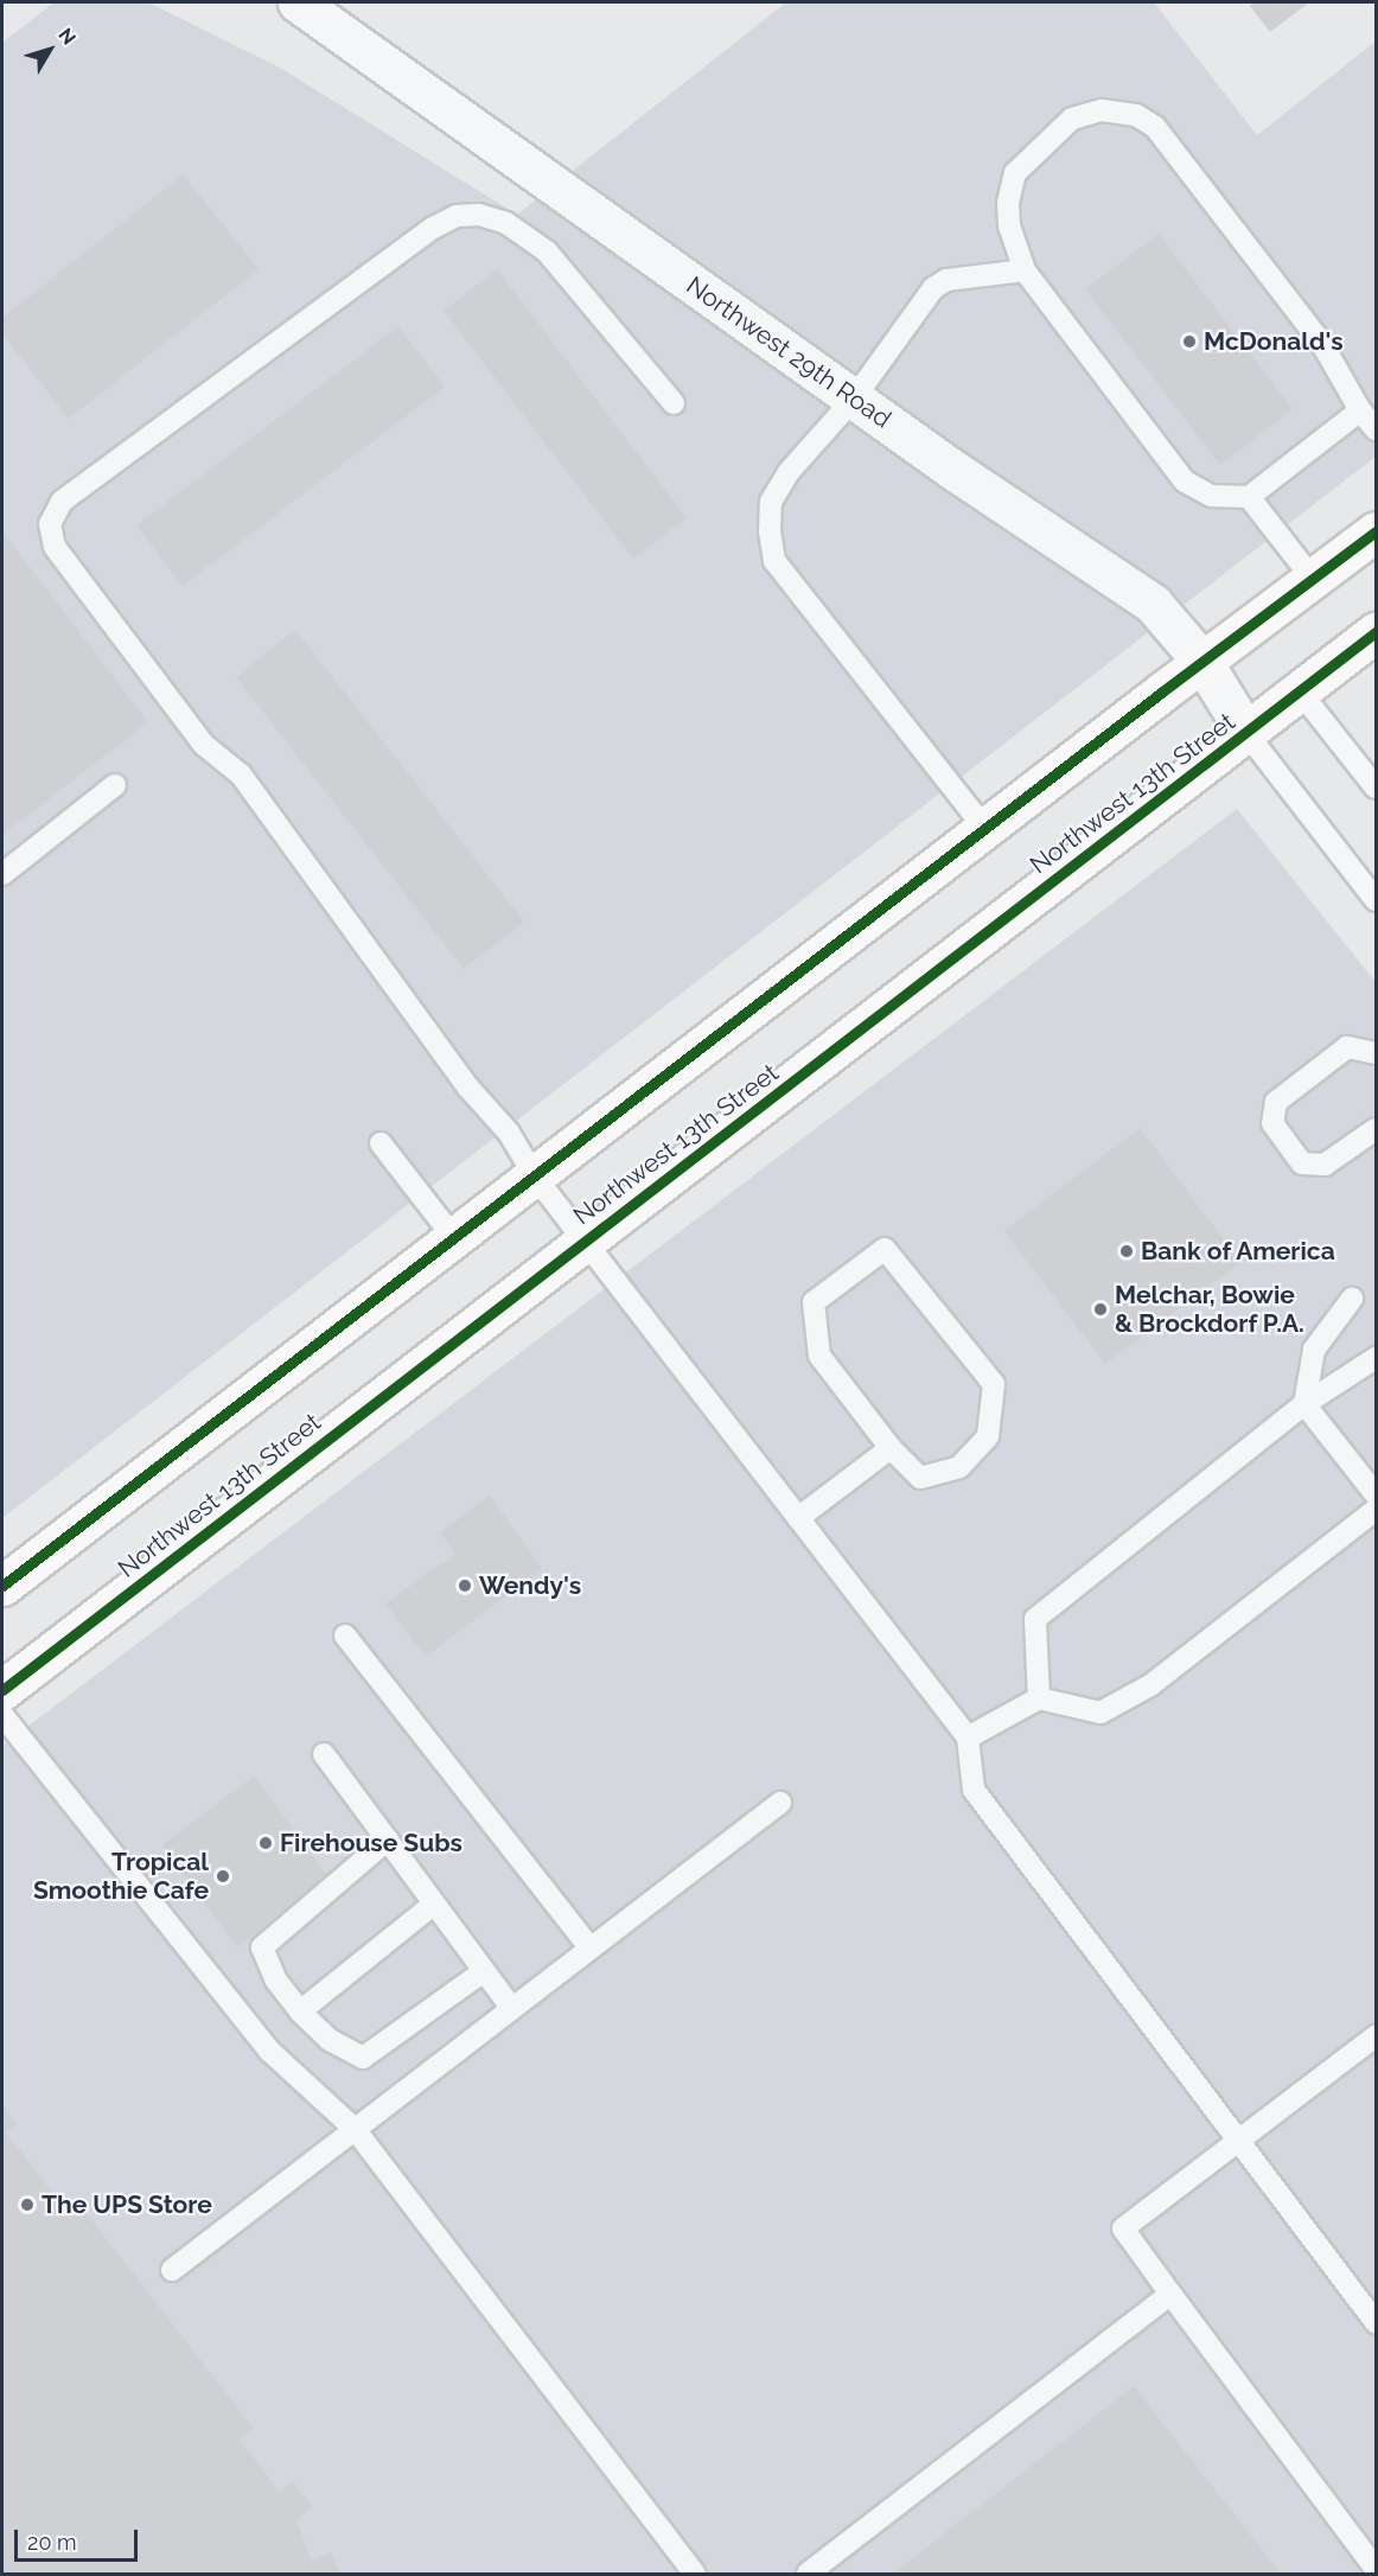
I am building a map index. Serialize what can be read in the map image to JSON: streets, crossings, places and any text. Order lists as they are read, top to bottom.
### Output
{
  "streets": {
    "main road": ["Northwest 13th Street"],
    "street": ["Northwest 29th Road"]
  },
  "crossings": [
    ["Northwest 29th Road", "Northwest 13th Street"]
  ],
  "places": [
    "McDonald's",
    "Bank of America",
    "Melchar, Bowie & Brockdorf P.A.",
    "Wendy's",
    "Firehouse Subs",
    "Tropical Smoothie Cafe",
    "The UPS Store"
  ],
  "scale_bar": "20 m",
  "north": "top right"
}
